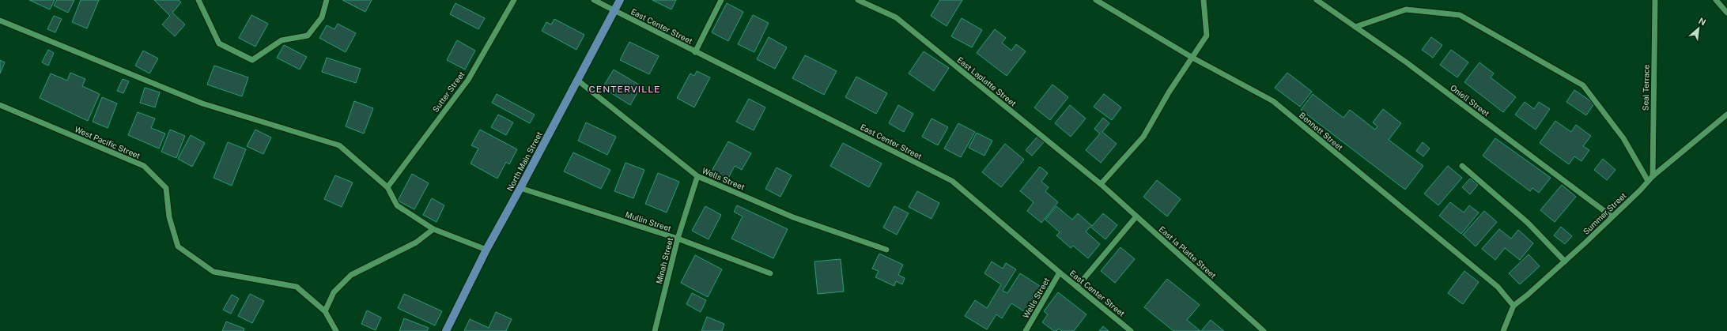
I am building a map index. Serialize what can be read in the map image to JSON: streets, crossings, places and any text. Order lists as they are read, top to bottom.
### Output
{
  "streets": {
    "main road": ["North Main Street"],
    "street": [
      "East Center Street",
      "East Laplatte Street",
      "Seal Terrace",
      "Sutter Street",
      "Oniell Street",
      "Bennett Street",
      "West Pacific Street",
      "Wells Street",
      "Summer Street",
      "Mullin Street",
      "East la Platte Street",
      "Minah Street"
    ]
  },
  "crossings": [
    ["East Center Street", "North Main Street"],
    ["East Center Street", "Wells Street"],
    ["East Laplatte Street", "East la Platte Street"],
    ["Seal Terrace", "Summer Street"],
    ["Oniell Street", "Summer Street"],
    ["Bennett Street", "Summer Street"],
    ["North Main Street", "Wells Street"],
    ["North Main Street", "Mullin Street"],
    ["Wells Street", "Minah Street"],
    ["Mullin Street", "Minah Street"]
  ],
  "districts": ["CENTERVILLE"],
  "north": "top right"
}
